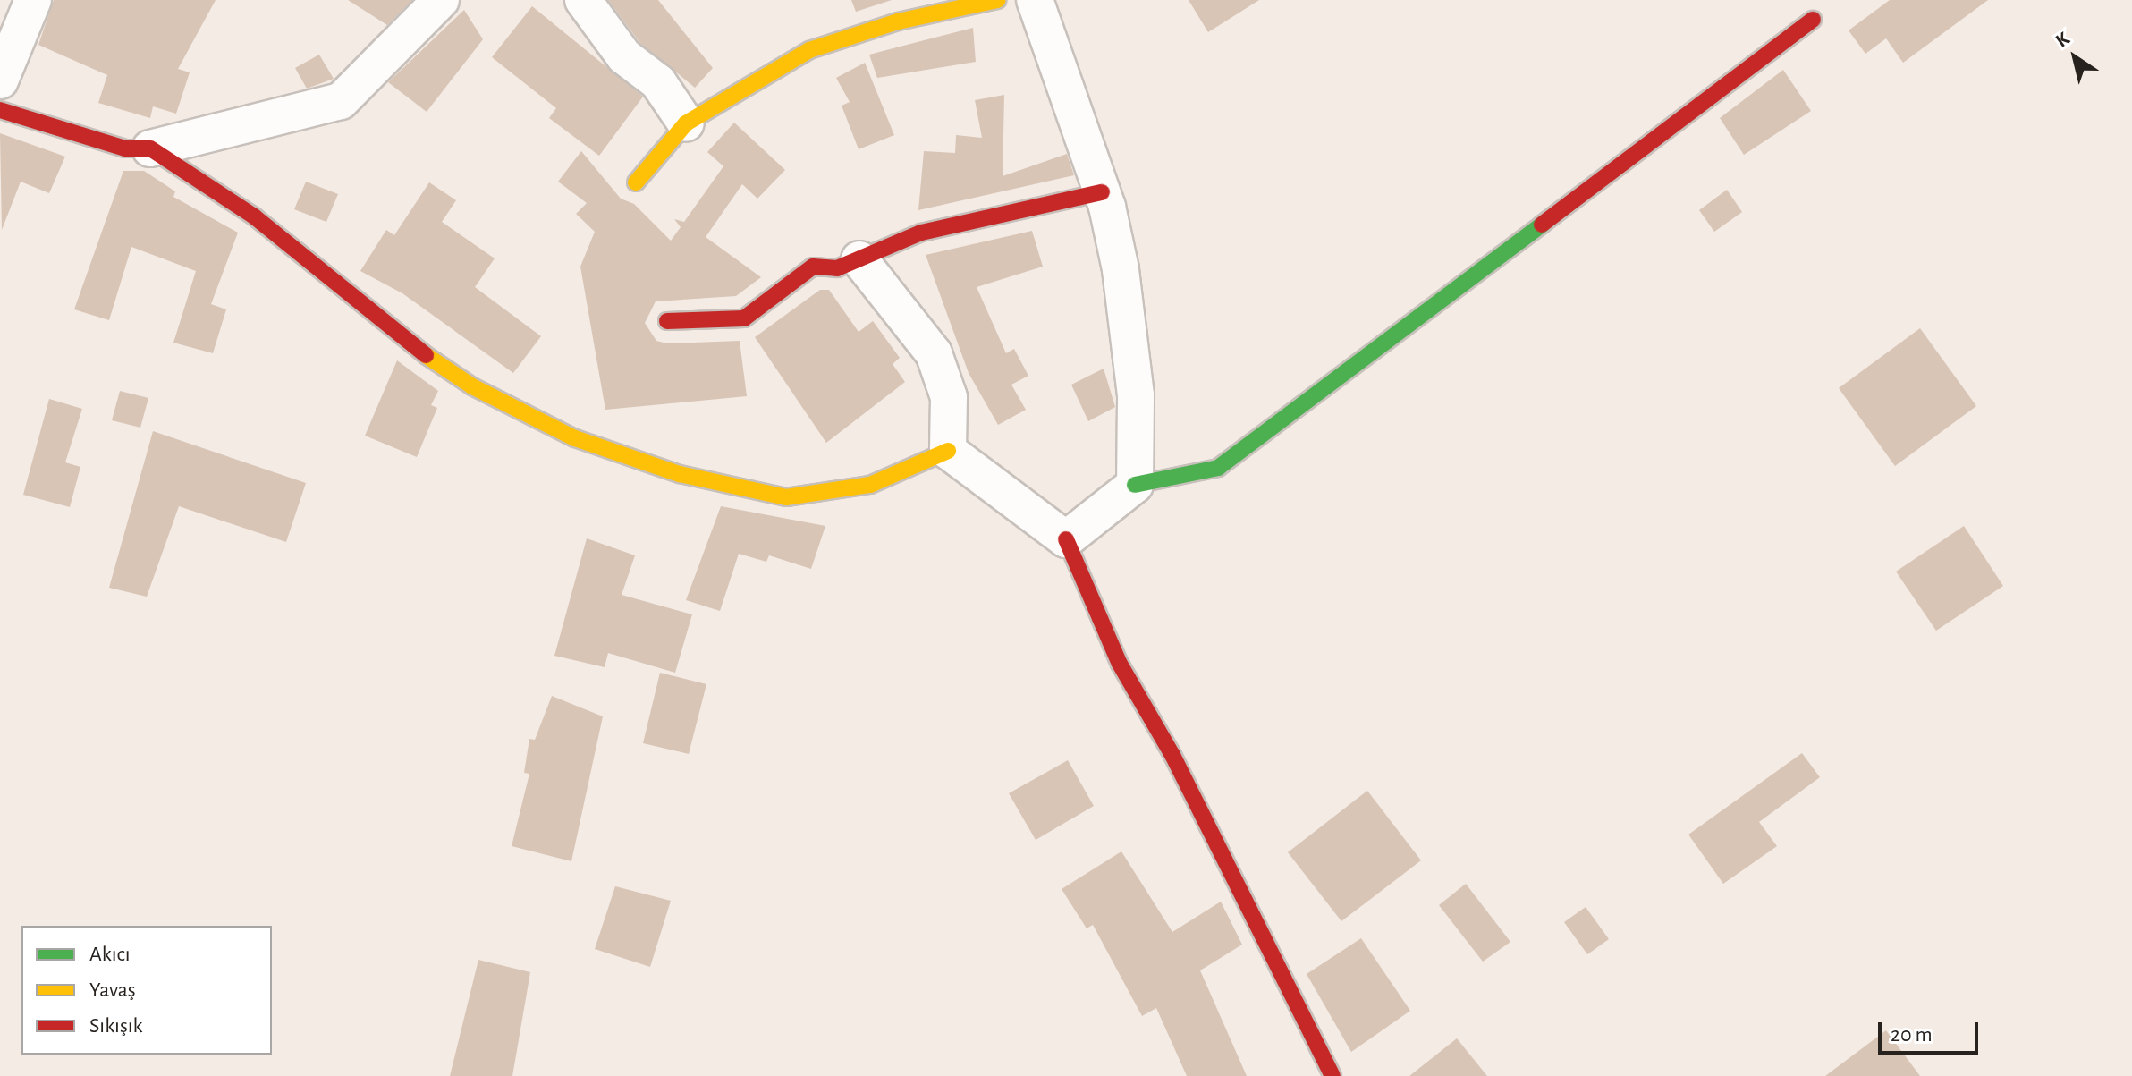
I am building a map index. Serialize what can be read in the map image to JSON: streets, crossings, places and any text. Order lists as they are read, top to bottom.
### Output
{
  "legend": ["Akıcı", "Yavaş", "Sıkışık"],
  "scale_bar": "20 m",
  "north": "top left"
}
